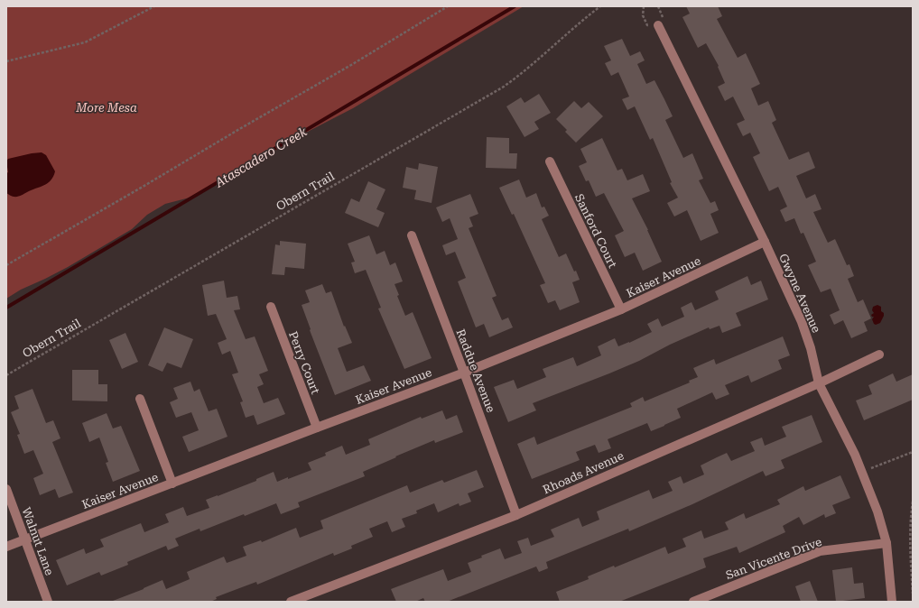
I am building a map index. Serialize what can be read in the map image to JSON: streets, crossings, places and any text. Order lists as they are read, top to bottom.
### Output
{
  "streets": {
    "street": [
      "Sanford Court",
      "Kaiser Avenue",
      "Gwyne Avenue",
      "Perry Court",
      "Raddue Avenue",
      "Rhoads Avenue",
      "Walnut Lane",
      "San Vicente Drive"
    ],
    "path": ["Obern Trail"]
  },
  "crossings": [
    ["Sanford Court", "Kaiser Avenue"],
    ["Kaiser Avenue", "Gwyne Avenue"],
    ["Kaiser Avenue", "Perry Court"],
    ["Kaiser Avenue", "Raddue Avenue"],
    ["Kaiser Avenue", "Walnut Lane"],
    ["Gwyne Avenue", "Rhoads Avenue"],
    ["Gwyne Avenue", "San Vicente Drive"],
    ["Raddue Avenue", "Rhoads Avenue"]
  ],
  "water": ["Atascadero Creek"],
  "parks": ["More Mesa"]
}
